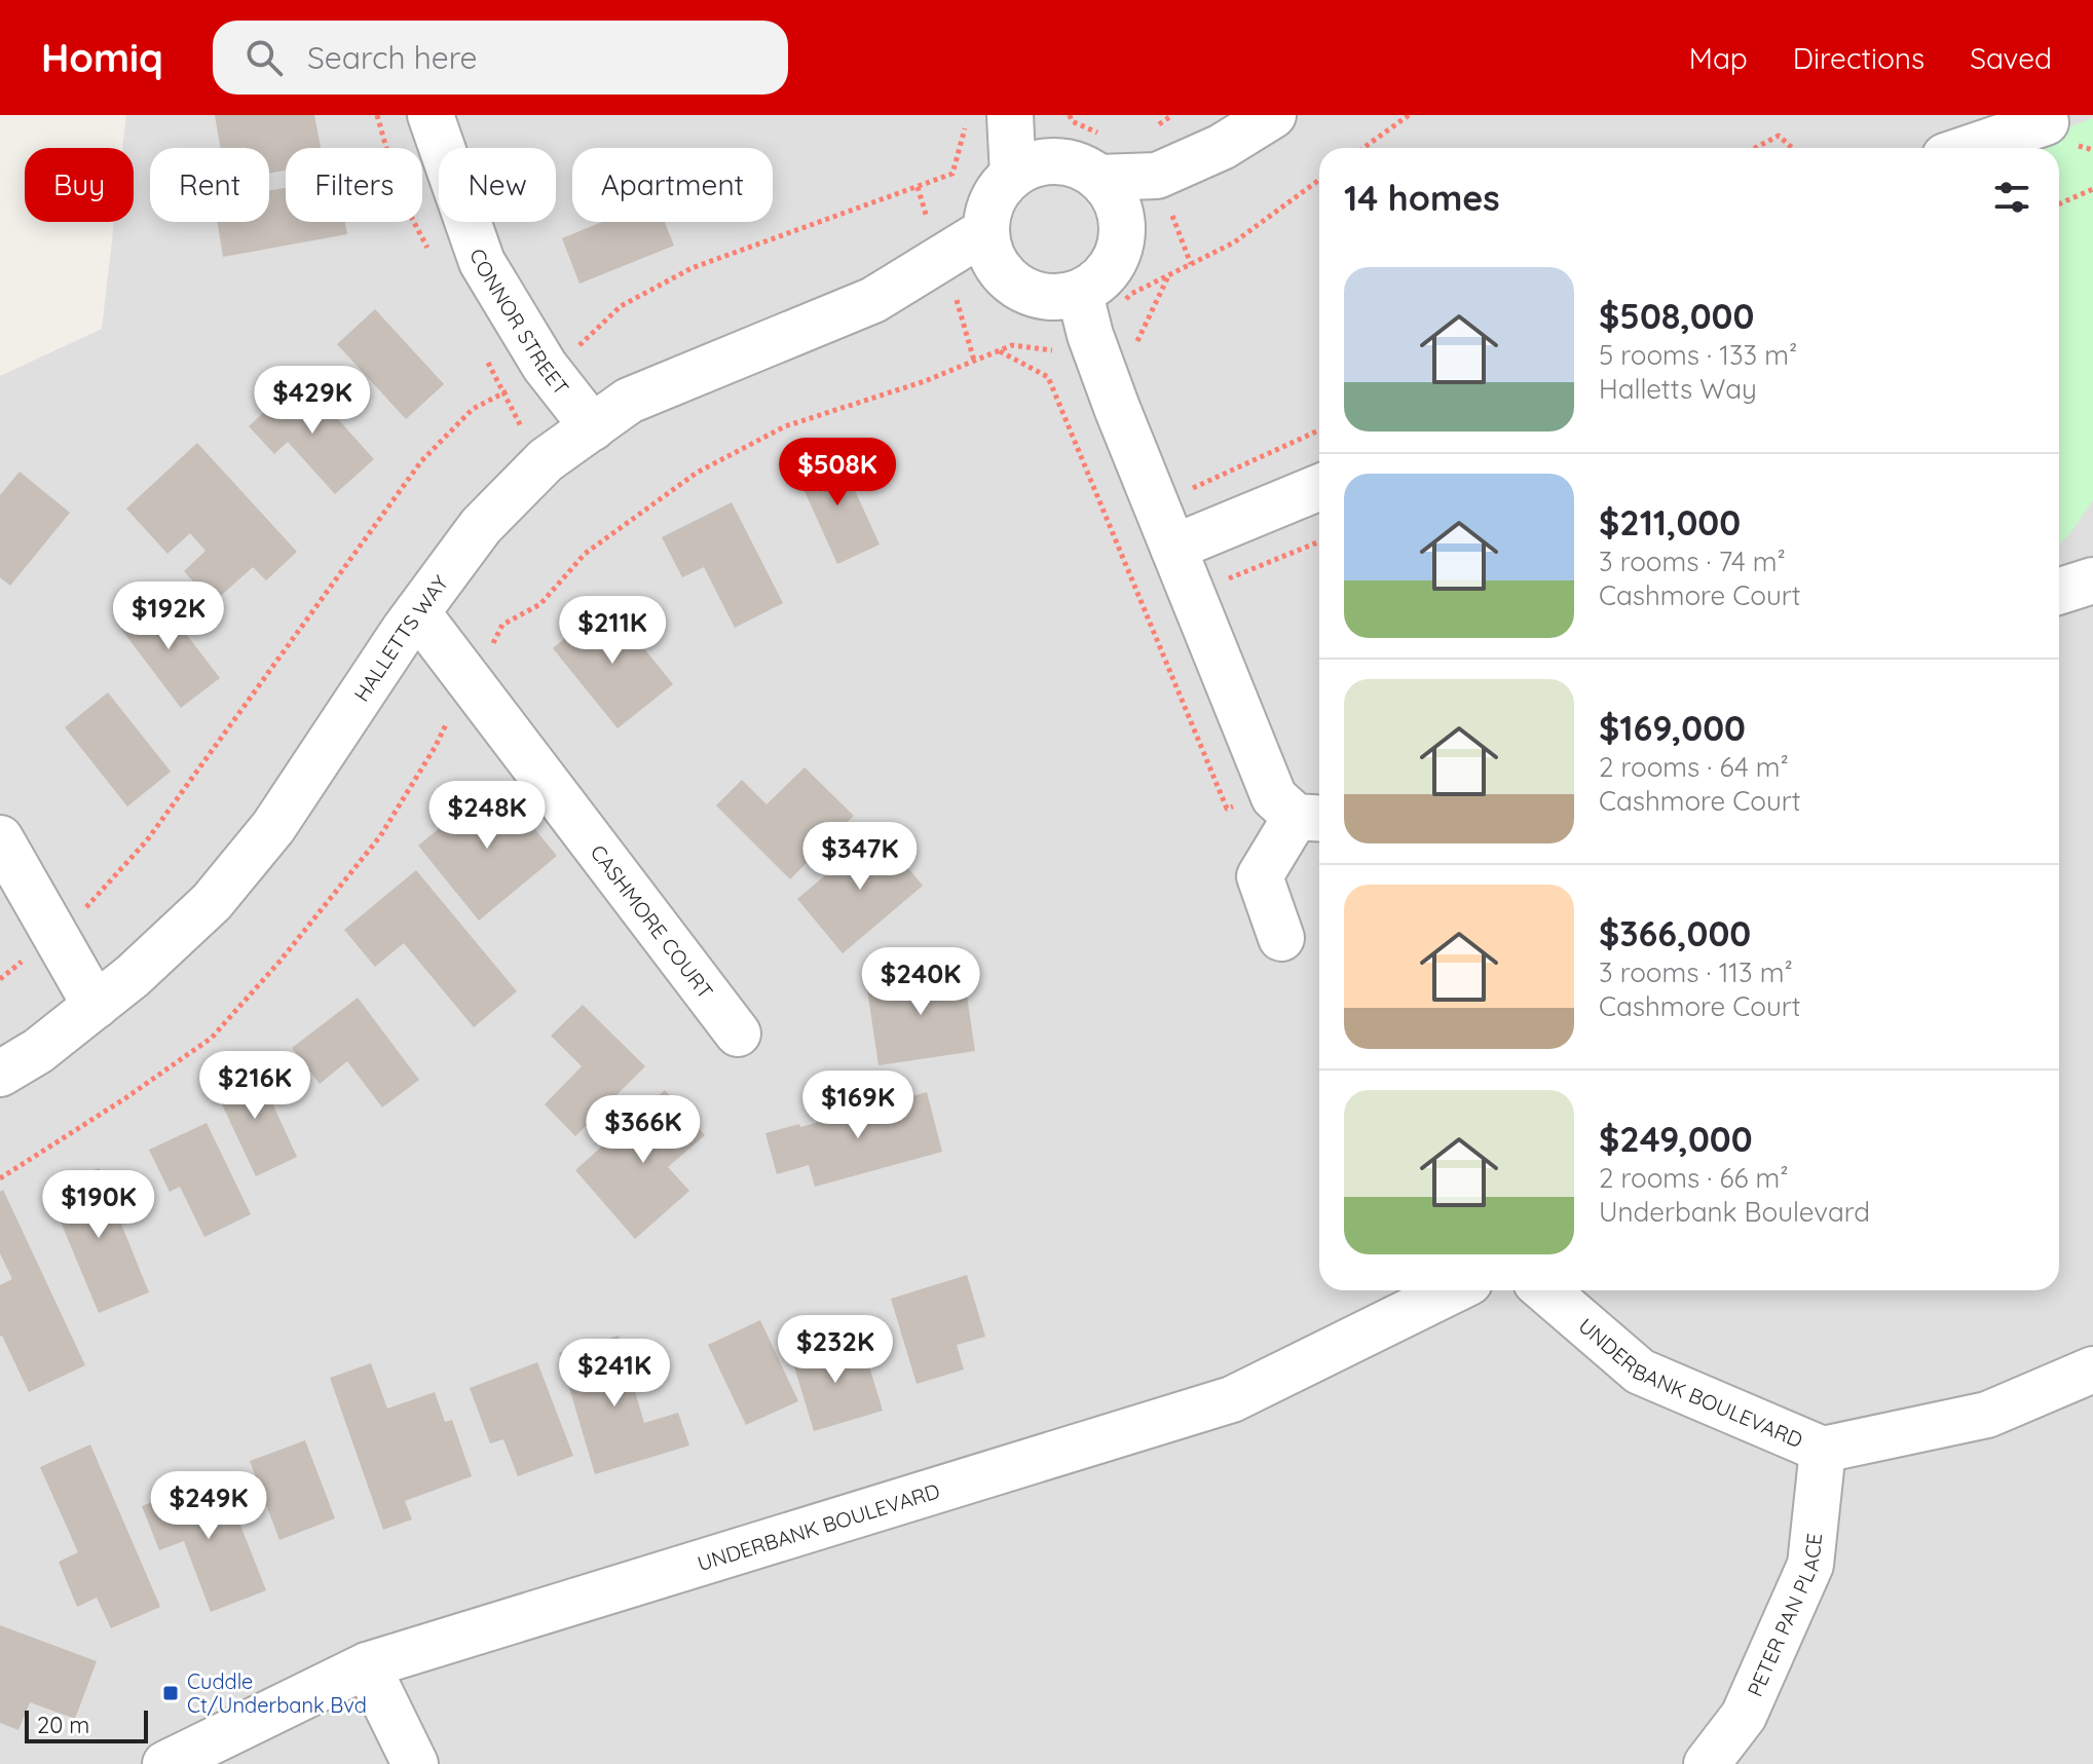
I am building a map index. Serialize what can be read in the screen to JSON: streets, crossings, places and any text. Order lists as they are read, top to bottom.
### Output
{
  "streets": {
    "street": [
      "CONNOR STREET",
      "HALLETTS WAY",
      "CASHMORE COURT",
      "UNDERBANK BOULEVARD",
      "PETER PAN PLACE"
    ]
  },
  "crossings": [
    ["CONNOR STREET", "HALLETTS WAY"],
    ["HALLETTS WAY", "CASHMORE COURT"],
    ["UNDERBANK BOULEVARD", "PETER PAN PLACE"]
  ],
  "places": {
    "transit": ["Cuddle Ct/Underbank Bvd"]
  },
  "scale_bar": "20 m",
  "page": {
    "header": "Homiq",
    "search": "Search here",
    "nav": ["Map", "Directions", "Saved"],
    "chip": [
      "Buy",
      "Rent",
      "Filters",
      "New",
      "Apartment"
    ],
    "heading": "14 homes",
    "list": [
      {
        "name": "$508,000",
        "note": "5 rooms · 133 m² · Halletts Way"
      },
      {
        "name": "$211,000",
        "note": "3 rooms · 74 m² · Cashmore Court"
      },
      {
        "name": "$169,000",
        "note": "2 rooms · 64 m² · Cashmore Court"
      },
      {
        "name": "$366,000",
        "note": "3 rooms · 113 m² · Cashmore Court"
      },
      {
        "name": "$249,000",
        "note": "2 rooms · 66 m² · Underbank Boulevard"
      }
    ],
    "price": [
      "$429K",
      "$508K",
      "$192K",
      "$211K",
      "$248K",
      "$347K",
      "$240K",
      "$216K",
      "$169K",
      "$366K",
      "$190K",
      "$232K",
      "$241K",
      "$249K"
    ],
    "scale": "20 m"
  }
}
